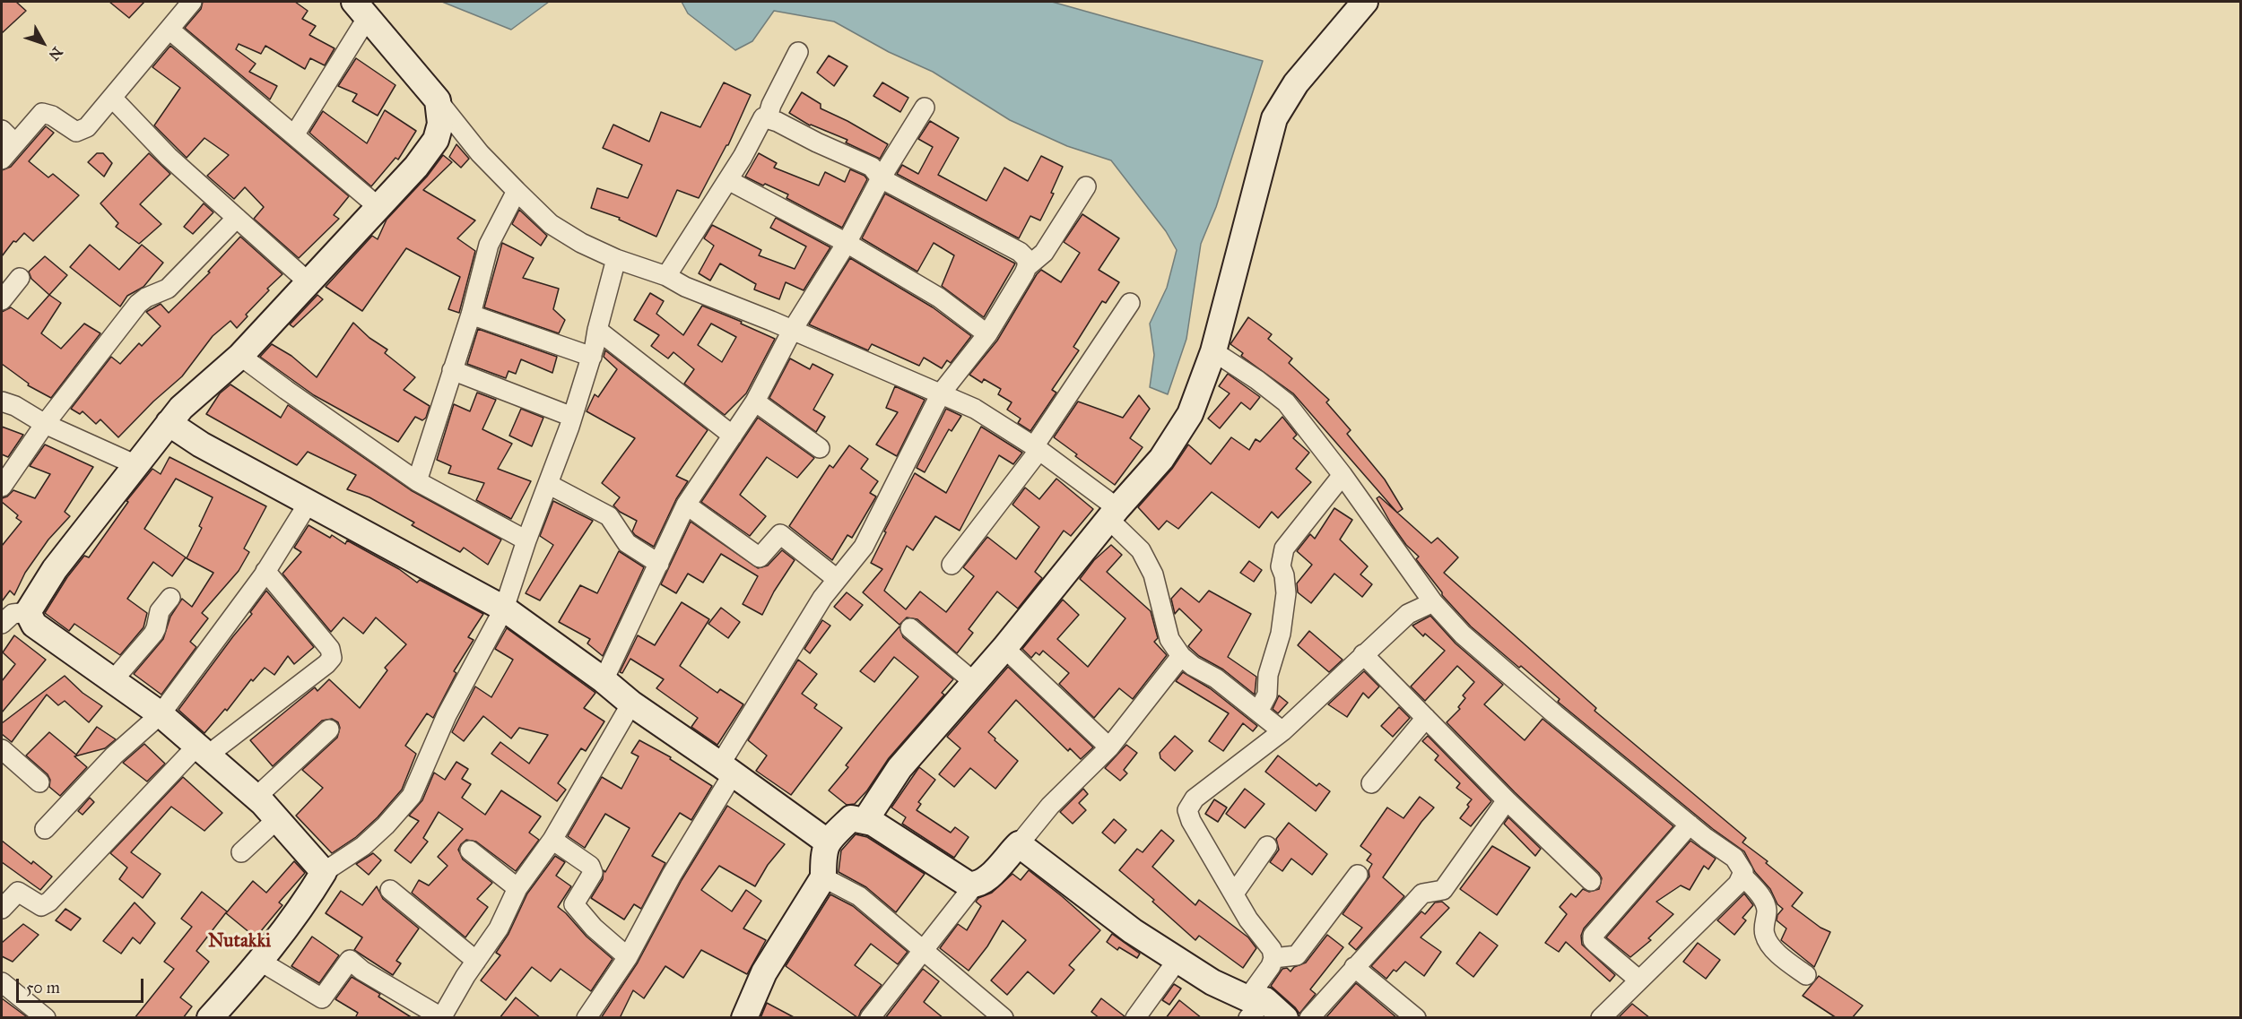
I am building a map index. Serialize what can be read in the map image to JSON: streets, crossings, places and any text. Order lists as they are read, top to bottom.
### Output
{
  "districts": ["Nutakki"],
  "scale_bar": "50 m",
  "north": "bottom right"
}
